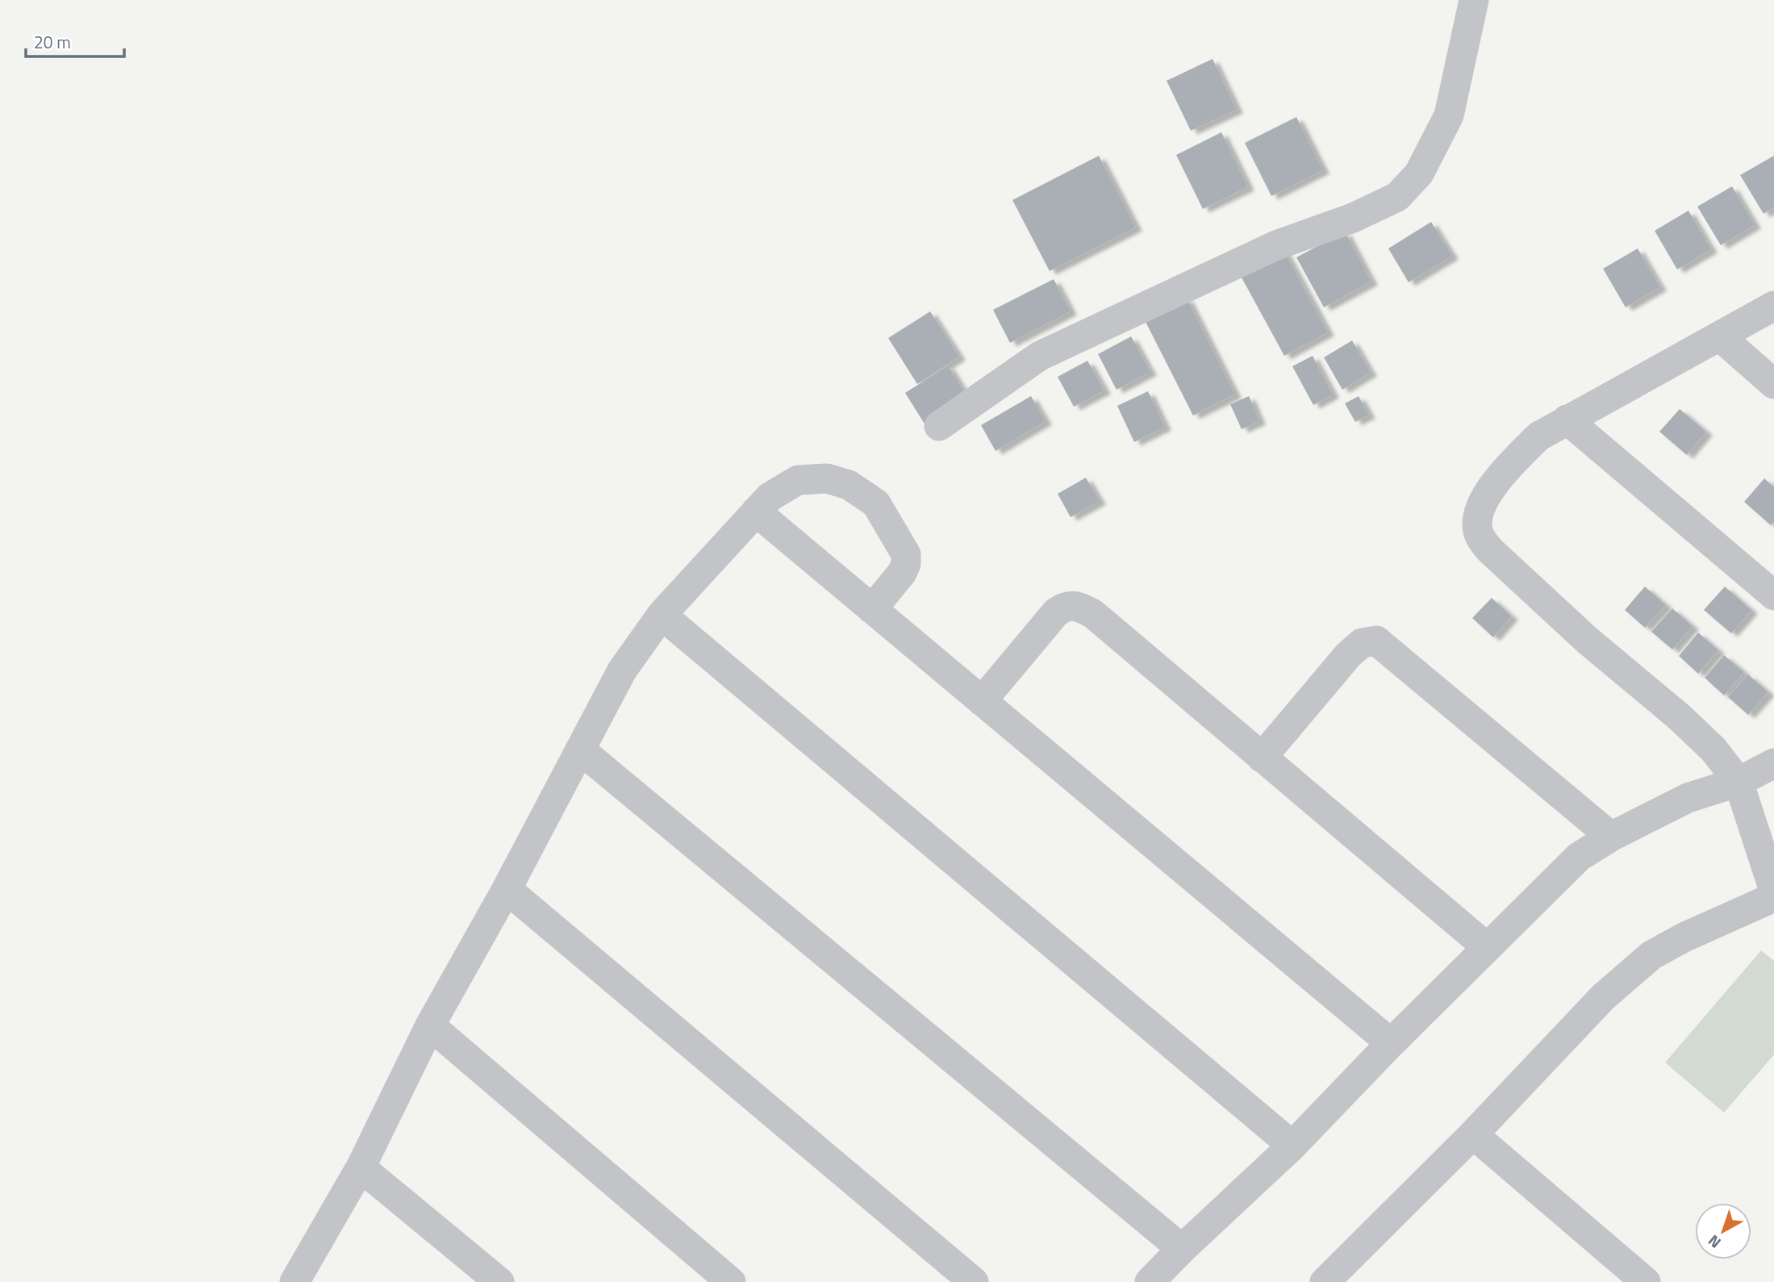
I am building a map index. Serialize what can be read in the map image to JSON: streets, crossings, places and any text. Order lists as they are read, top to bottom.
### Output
{
  "scale_bar": "20 m",
  "north": "bottom left"
}
